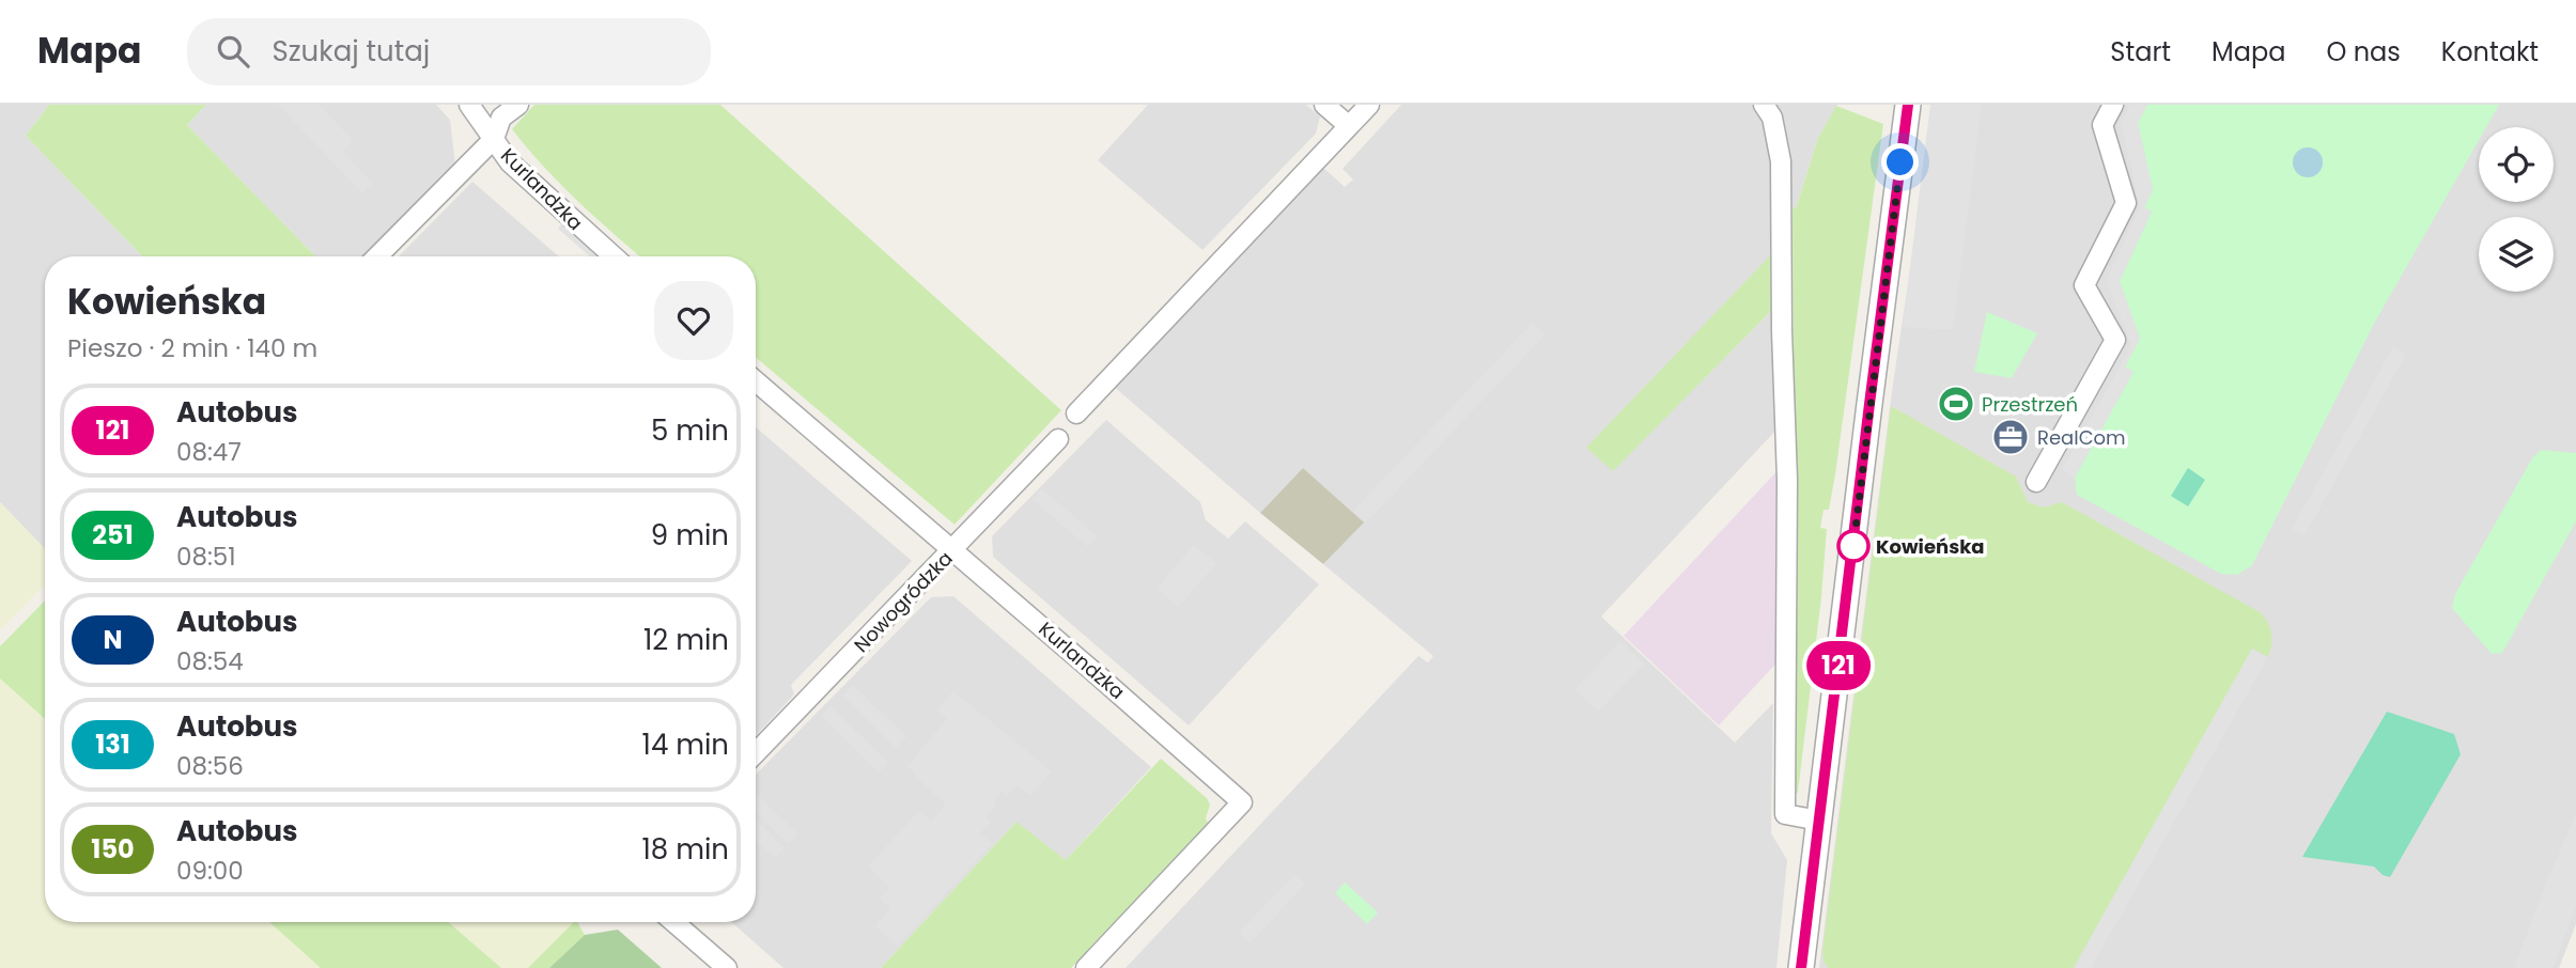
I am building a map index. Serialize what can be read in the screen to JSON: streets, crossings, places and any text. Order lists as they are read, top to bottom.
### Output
{
  "streets": {
    "street": ["Kurlandzka", "Nowogródzka"]
  },
  "crossings": [
    ["Kurlandzka", "Nowogródzka"]
  ],
  "places": {
    "sports": ["Przestrzeń"],
    "office": ["RealCom"],
    "other": ["Kowieńska"]
  },
  "lines": ["bus line 121"],
  "page": {
    "header": "Mapa",
    "search": "Szukaj tutaj",
    "nav": [
      "Start",
      "Mapa",
      "O nas",
      "Kontakt"
    ],
    "on_map": "121",
    "heading": ["Kowieńska", "Pieszo · 2 min · 140 m"],
    "list": [
      {
        "mark": "121",
        "name": "Autobus",
        "note": "08:47",
        "value": "5 min"
      },
      {
        "mark": "251",
        "name": "Autobus",
        "note": "08:51",
        "value": "9 min"
      },
      {
        "mark": "N",
        "name": "Autobus",
        "note": "08:54",
        "value": "12 min"
      },
      {
        "mark": "131",
        "name": "Autobus",
        "note": "08:56",
        "value": "14 min"
      },
      {
        "mark": "150",
        "name": "Autobus",
        "note": "09:00",
        "value": "18 min"
      }
    ]
  }
}
